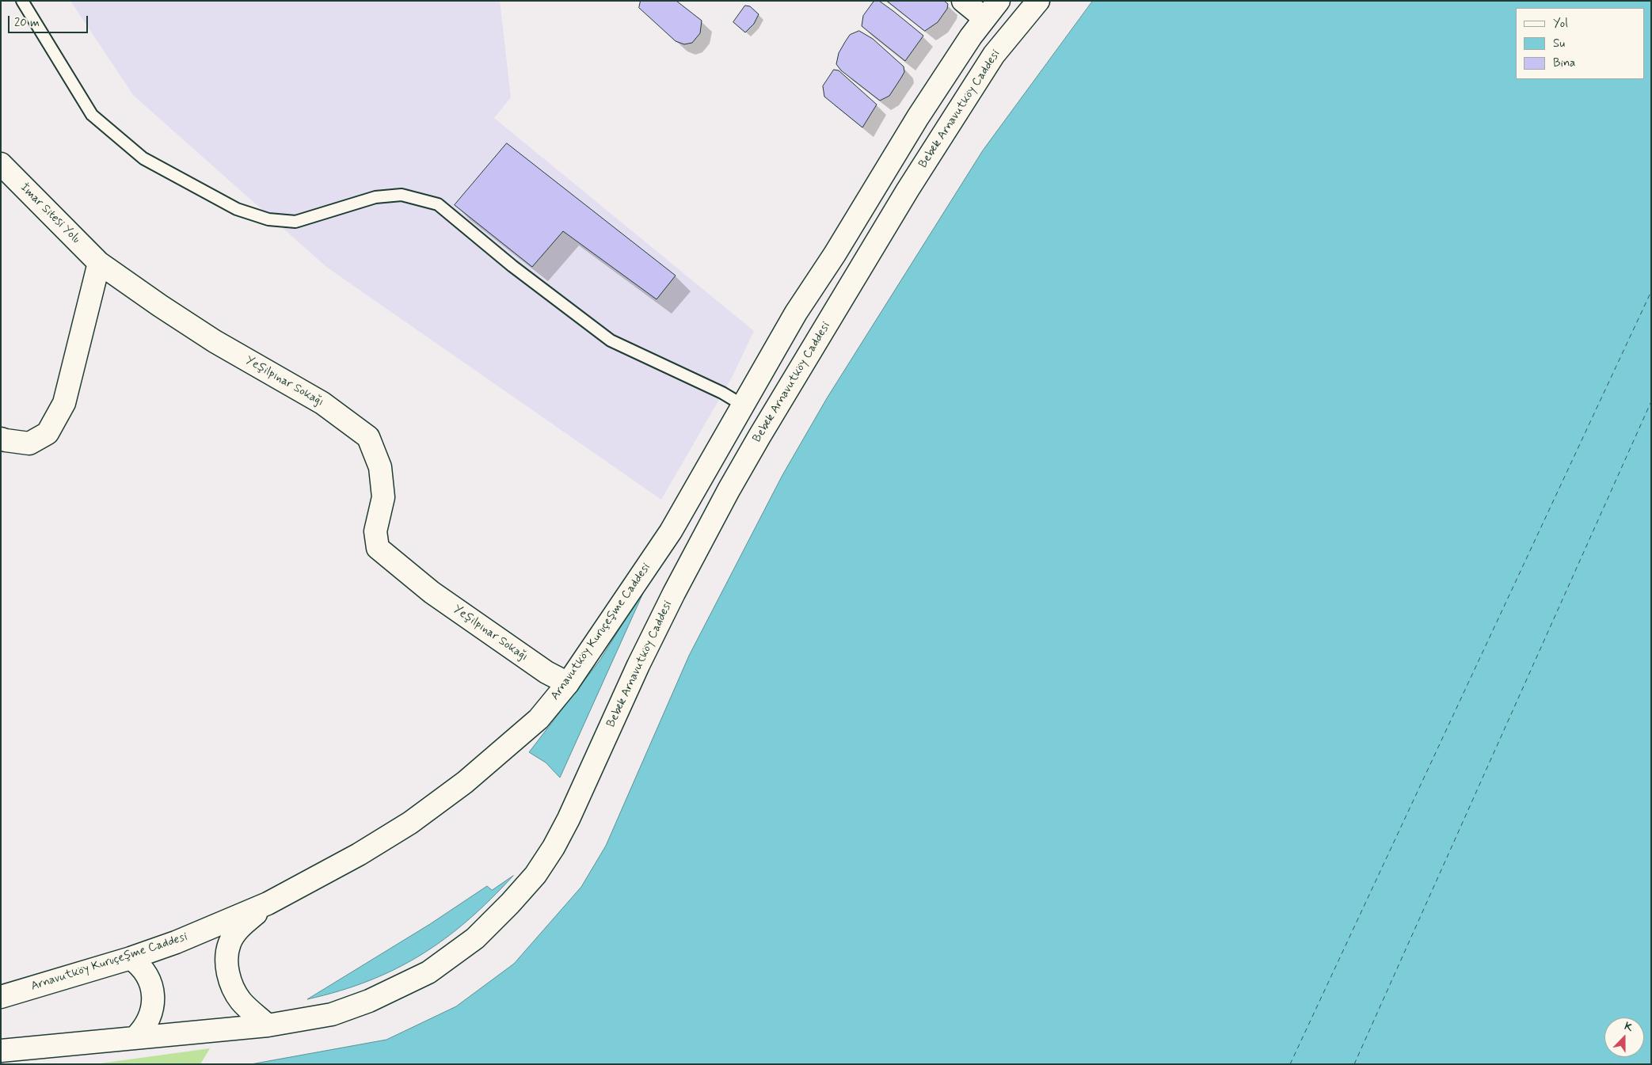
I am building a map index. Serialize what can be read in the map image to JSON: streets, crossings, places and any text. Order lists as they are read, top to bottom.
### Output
{
  "streets": {
    "main road": [
      "Bebek Arnavutköy Caddesi",
      "İmar Sitesi Yolu",
      "Yeşilpınar Sokağı",
      "Arnavutköy Kuruçeşme Caddesi"
    ]
  },
  "crossings": [
    ["İmar Sitesi Yolu", "Yeşilpınar Sokağı"],
    ["Yeşilpınar Sokağı", "Arnavutköy Kuruçeşme Caddesi"]
  ],
  "legend": ["Yol", "Su", "Bina"],
  "scale_bar": "20 m",
  "north": "top"
}
